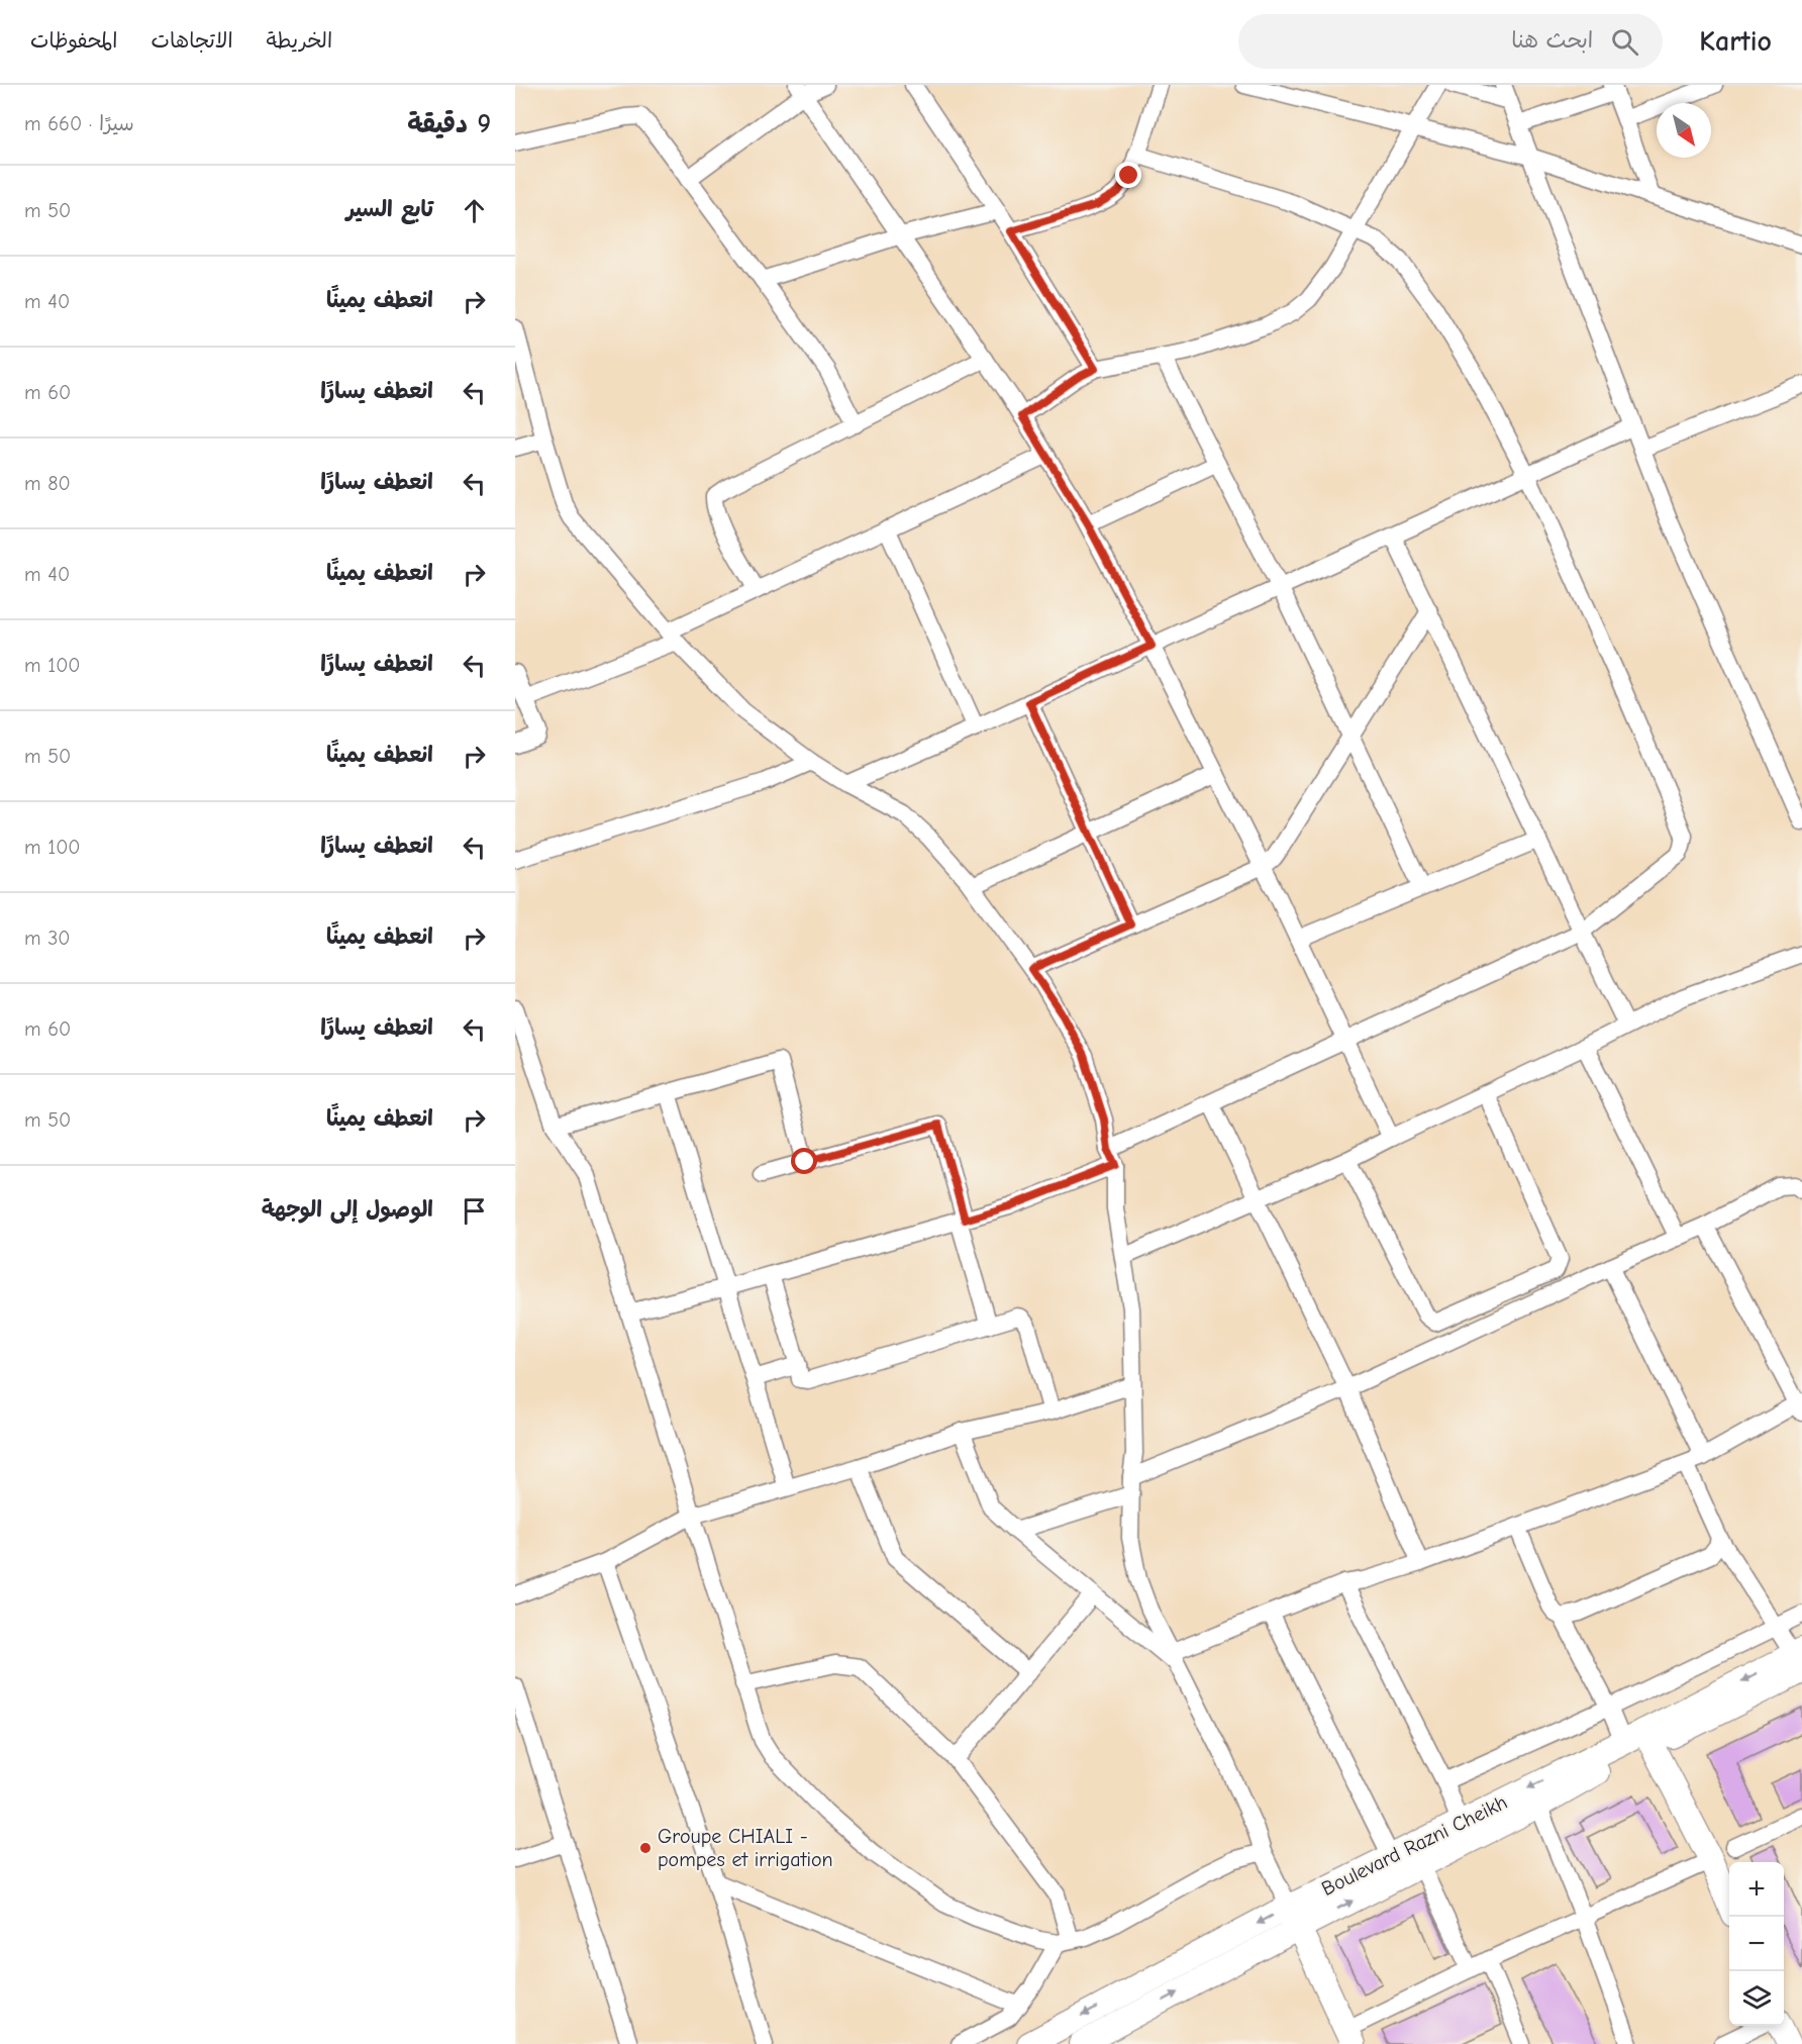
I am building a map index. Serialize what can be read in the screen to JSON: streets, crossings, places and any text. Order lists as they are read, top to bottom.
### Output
{
  "streets": {
    "main road": ["Boulevard Razni Cheikh"]
  },
  "places": ["Groupe CHIALI - pompes et irrigation"],
  "north": "bottom right",
  "page": {
    "header": "Kartio",
    "search": "ابحث هنا",
    "nav": ["الخريطة", "الاتجاهات", "المحفوظات"],
    "heading": ["9 دقيقة", "سيرًا · 660 m"],
    "list": [
      ["تابع السير", "50 m"],
      ["انعطف يمينًا", "40 m"],
      ["انعطف يسارًا", "60 m"],
      ["انعطف يسارًا", "80 m"],
      ["انعطف يمينًا", "40 m"],
      ["انعطف يسارًا", "100 m"],
      ["انعطف يمينًا", "50 m"],
      ["انعطف يسارًا", "100 m"],
      ["انعطف يمينًا", "30 m"],
      ["انعطف يسارًا", "60 m"],
      ["انعطف يمينًا", "50 m"],
      "الوصول إلى الوجهة"
    ],
    "map_buttons": ["+", "−"]
  }
}
